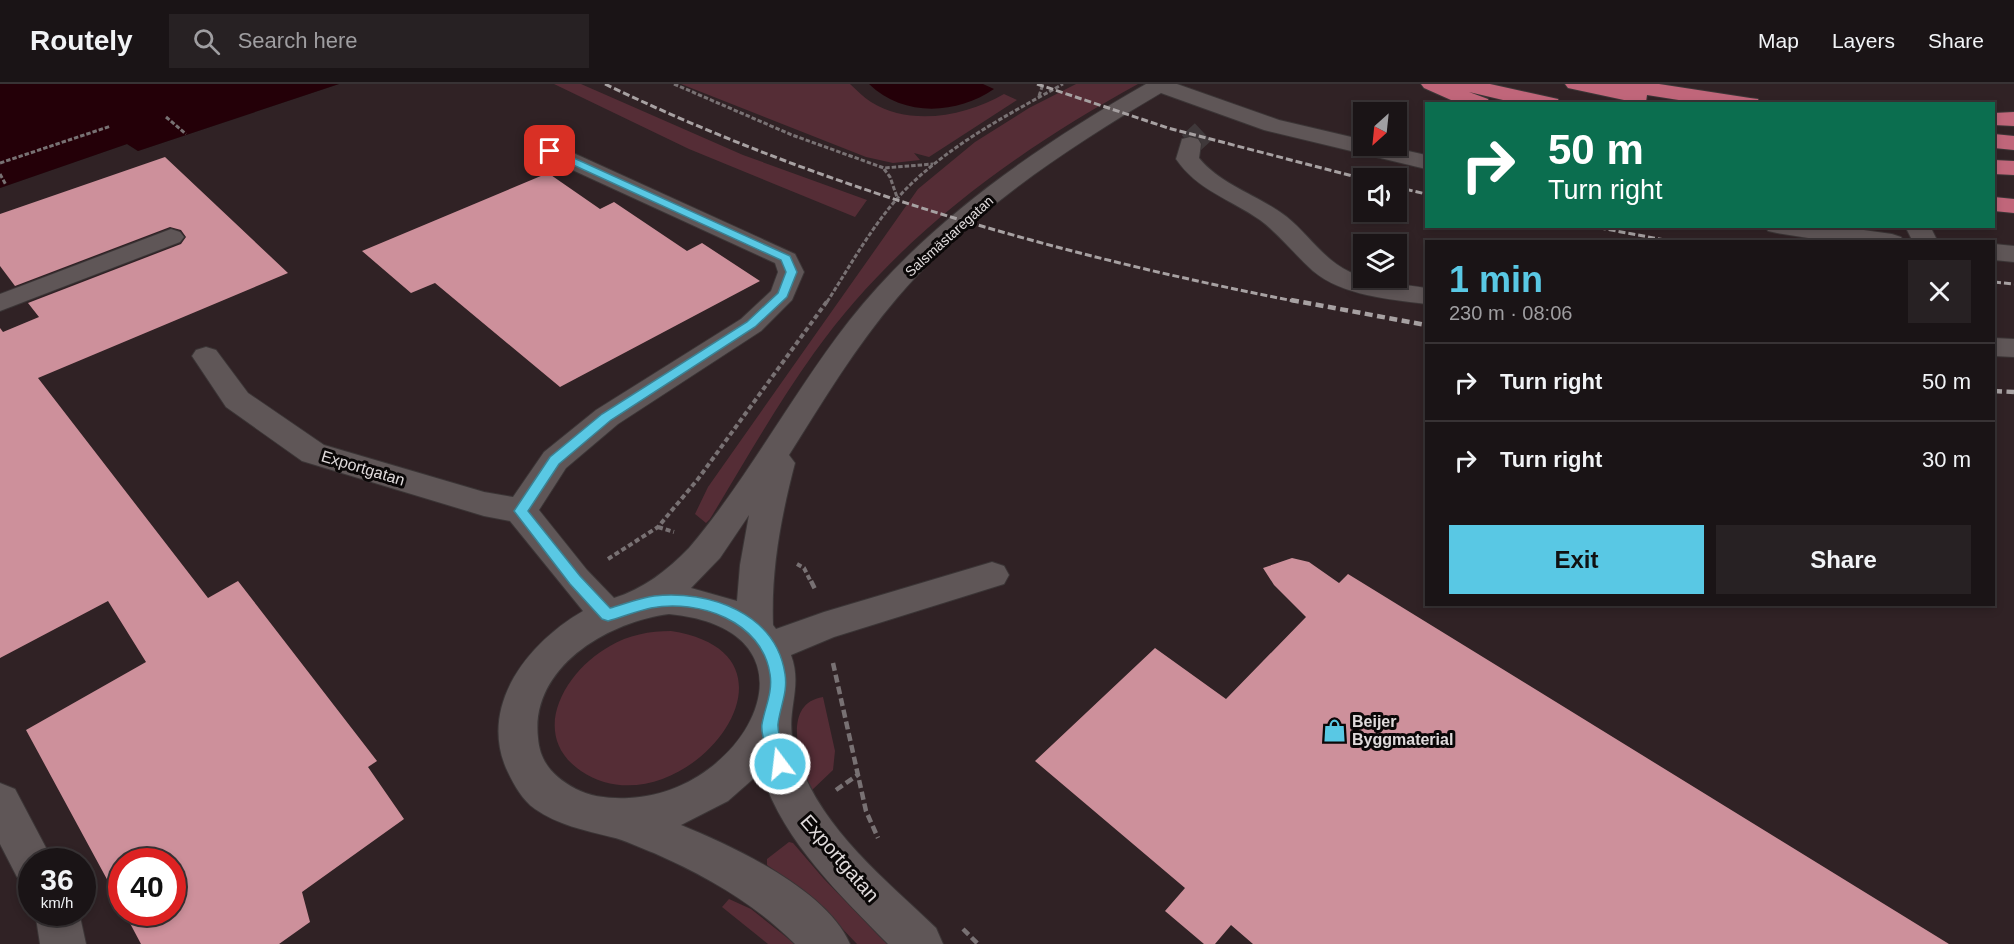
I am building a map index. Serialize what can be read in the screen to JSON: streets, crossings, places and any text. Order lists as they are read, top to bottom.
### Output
{
  "streets": {
    "street": ["Salsmästaregatan", "Exportgatan"]
  },
  "crossings": [
    ["Salsmästaregatan", "Exportgatan"]
  ],
  "places": {
    "shop": ["Beijer Byggmaterial"]
  },
  "north": "bottom left",
  "page": {
    "header": "Routely",
    "search": "Search here",
    "nav": ["Map", "Layers", "Share"],
    "turn": ["50 m", "Turn right"],
    "heading": ["1 min", "230 m · 08:06"],
    "list": [
      {
        "name": "Turn right",
        "value": "50 m"
      },
      {
        "name": "Turn right",
        "value": "30 m"
      }
    ],
    "buttons": ["Exit", "Share"],
    "speed": "36 km/h",
    "limit": "40"
  }
}
